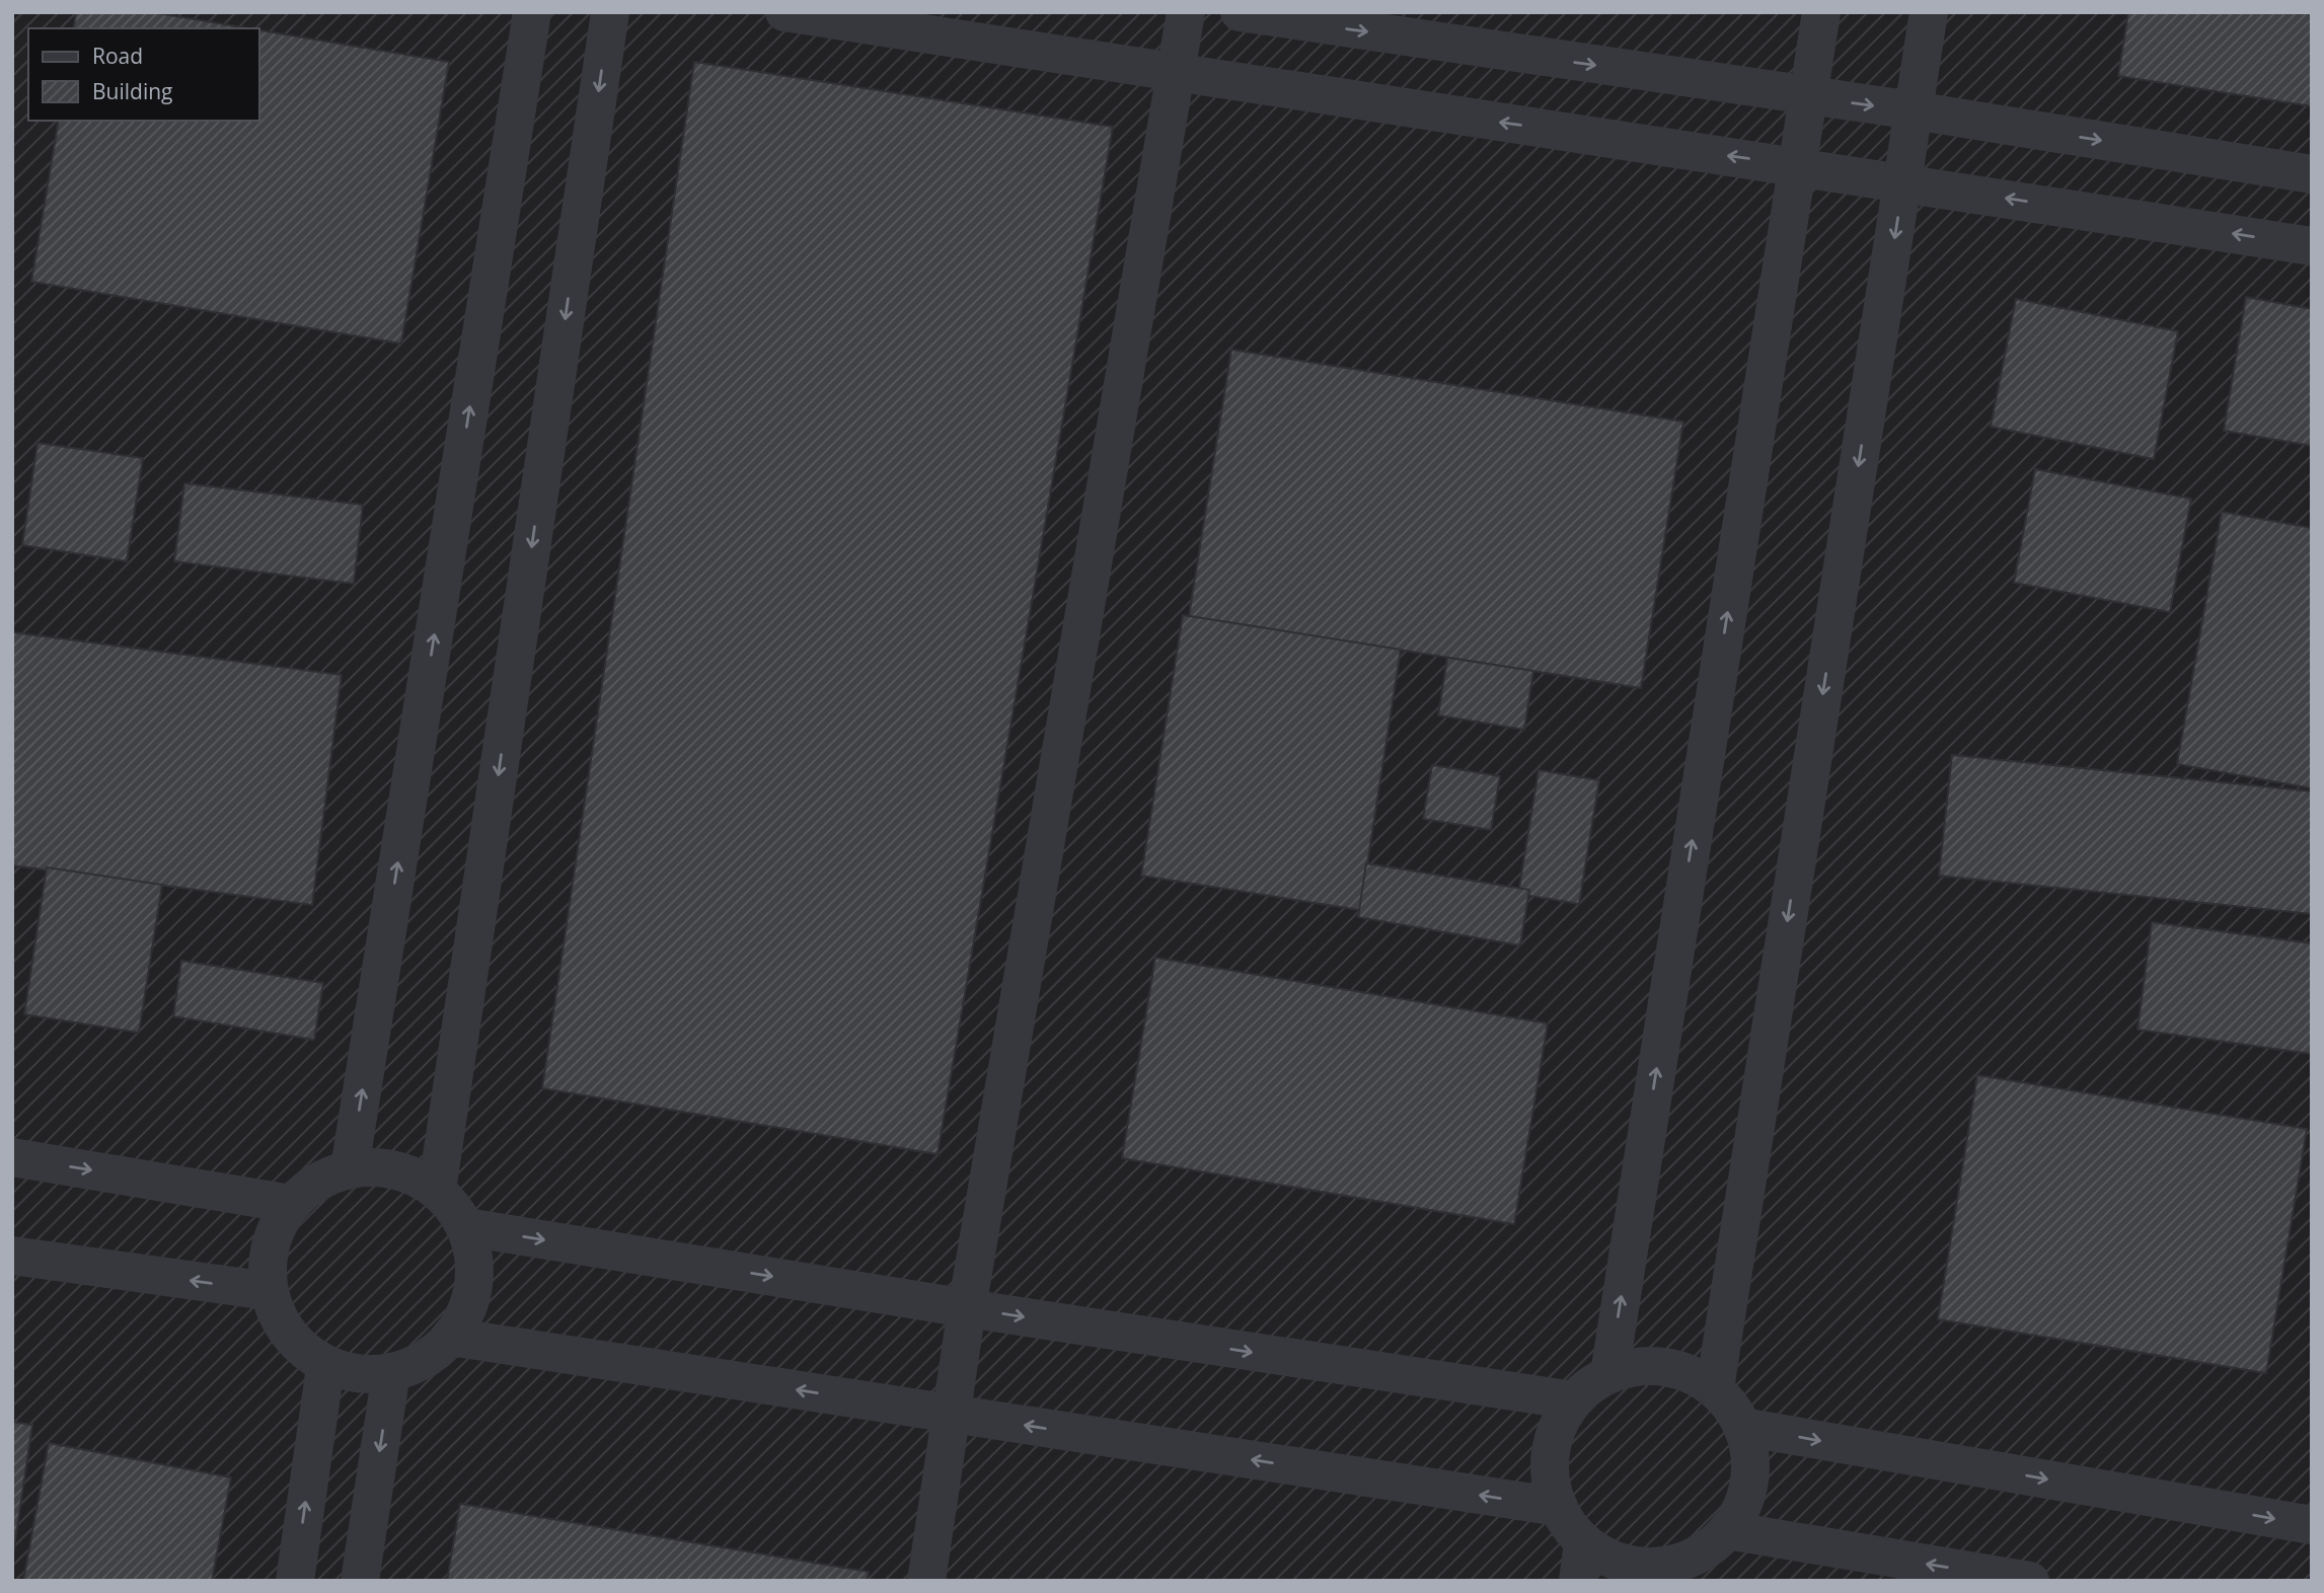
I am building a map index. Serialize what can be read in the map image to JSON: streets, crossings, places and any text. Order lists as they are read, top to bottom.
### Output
{
  "legend": ["Road", "Building"]
}
